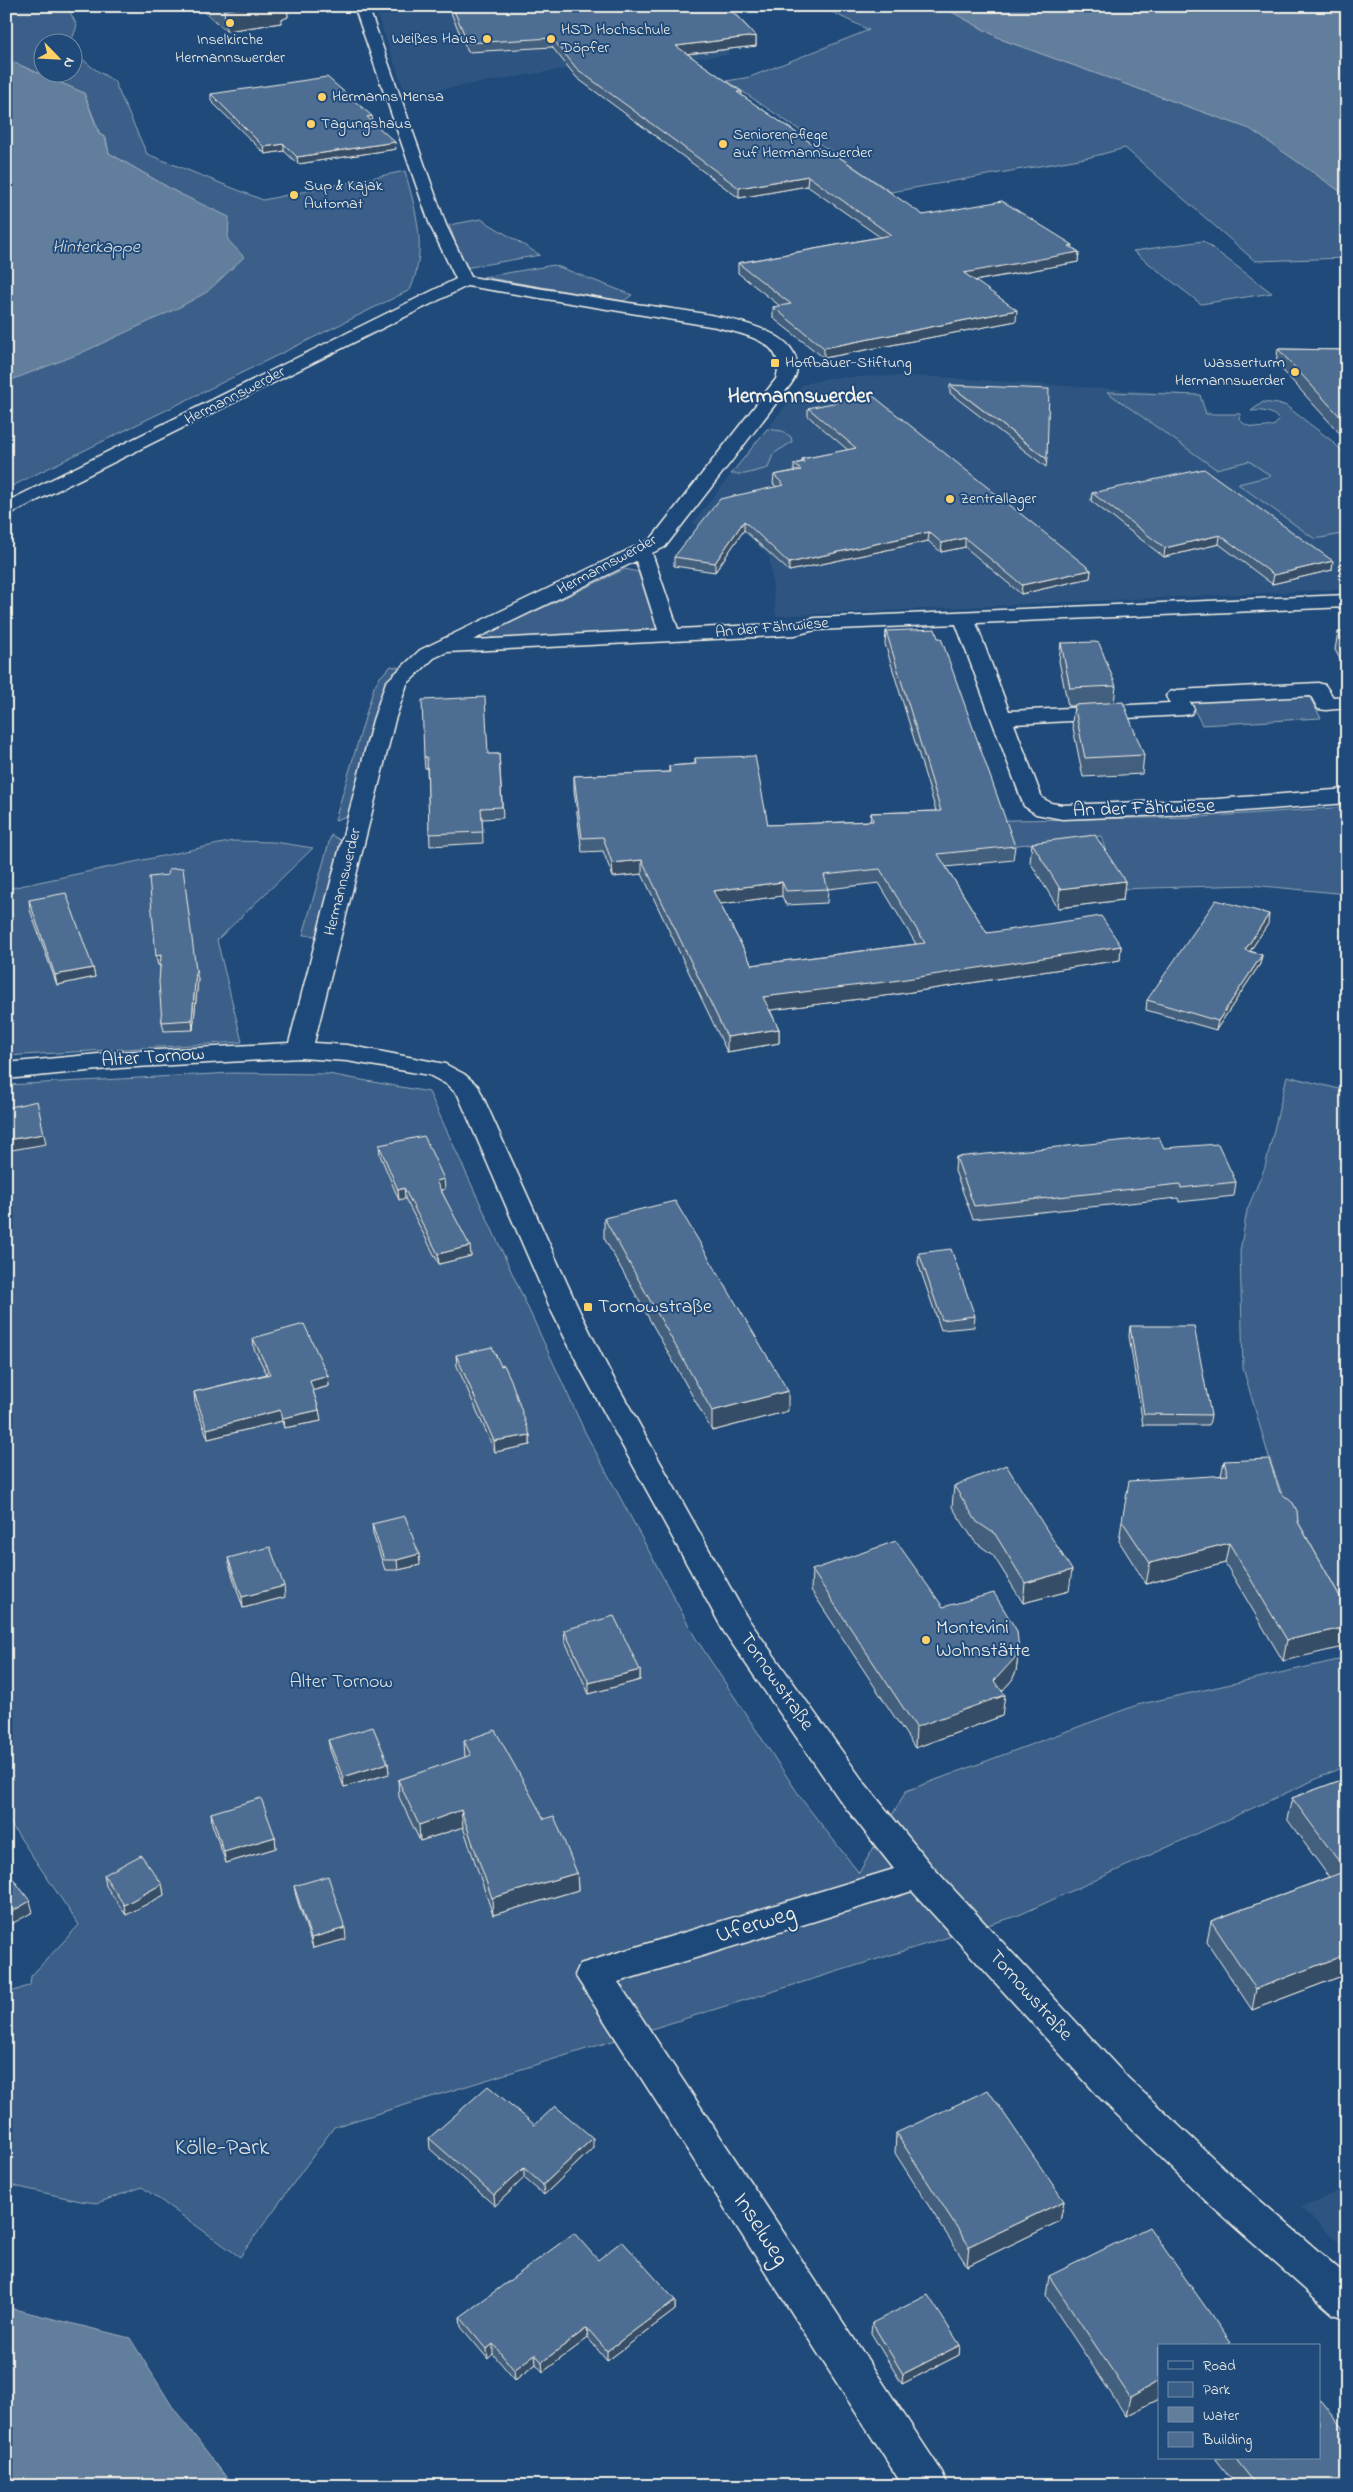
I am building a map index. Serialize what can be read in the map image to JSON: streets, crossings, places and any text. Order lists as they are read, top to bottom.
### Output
{
  "streets": {
    "street": [
      "Hermannswerder",
      "An der Fährwiese",
      "Alter Tornow",
      "Tornowstraße",
      "Uferweg",
      "Inselweg"
    ]
  },
  "crossings": [
    ["Hermannswerder", "An der Fährwiese"],
    ["Hermannswerder", "Alter Tornow"],
    ["Hermannswerder", "Tornowstraße"],
    ["Alter Tornow", "Tornowstraße"],
    ["Tornowstraße", "Uferweg"],
    ["Uferweg", "Inselweg"]
  ],
  "districts": ["Hermannswerder"],
  "water": ["Hinterkappe"],
  "parks": ["Alter Tornow", "Kölle-Park"],
  "places": {
    "other": [
      "Inselkirche Hermannswerder",
      "Weißes Haus",
      "HSD Hochschule Döpfer",
      "Hermanns Mensa",
      "Tagungshaus",
      "Seniorenpflege auf Hermannswerder",
      "Sup & Kajak Automat",
      "Wasserturm Hermannswerder",
      "Zentrallager",
      "Montevini Wohnstätte"
    ],
    "transit": ["Hoffbauer-Stiftung", "Tornowstraße"]
  },
  "legend": [
    "Road",
    "Park",
    "Water",
    "Building"
  ],
  "north": "bottom right"
}
